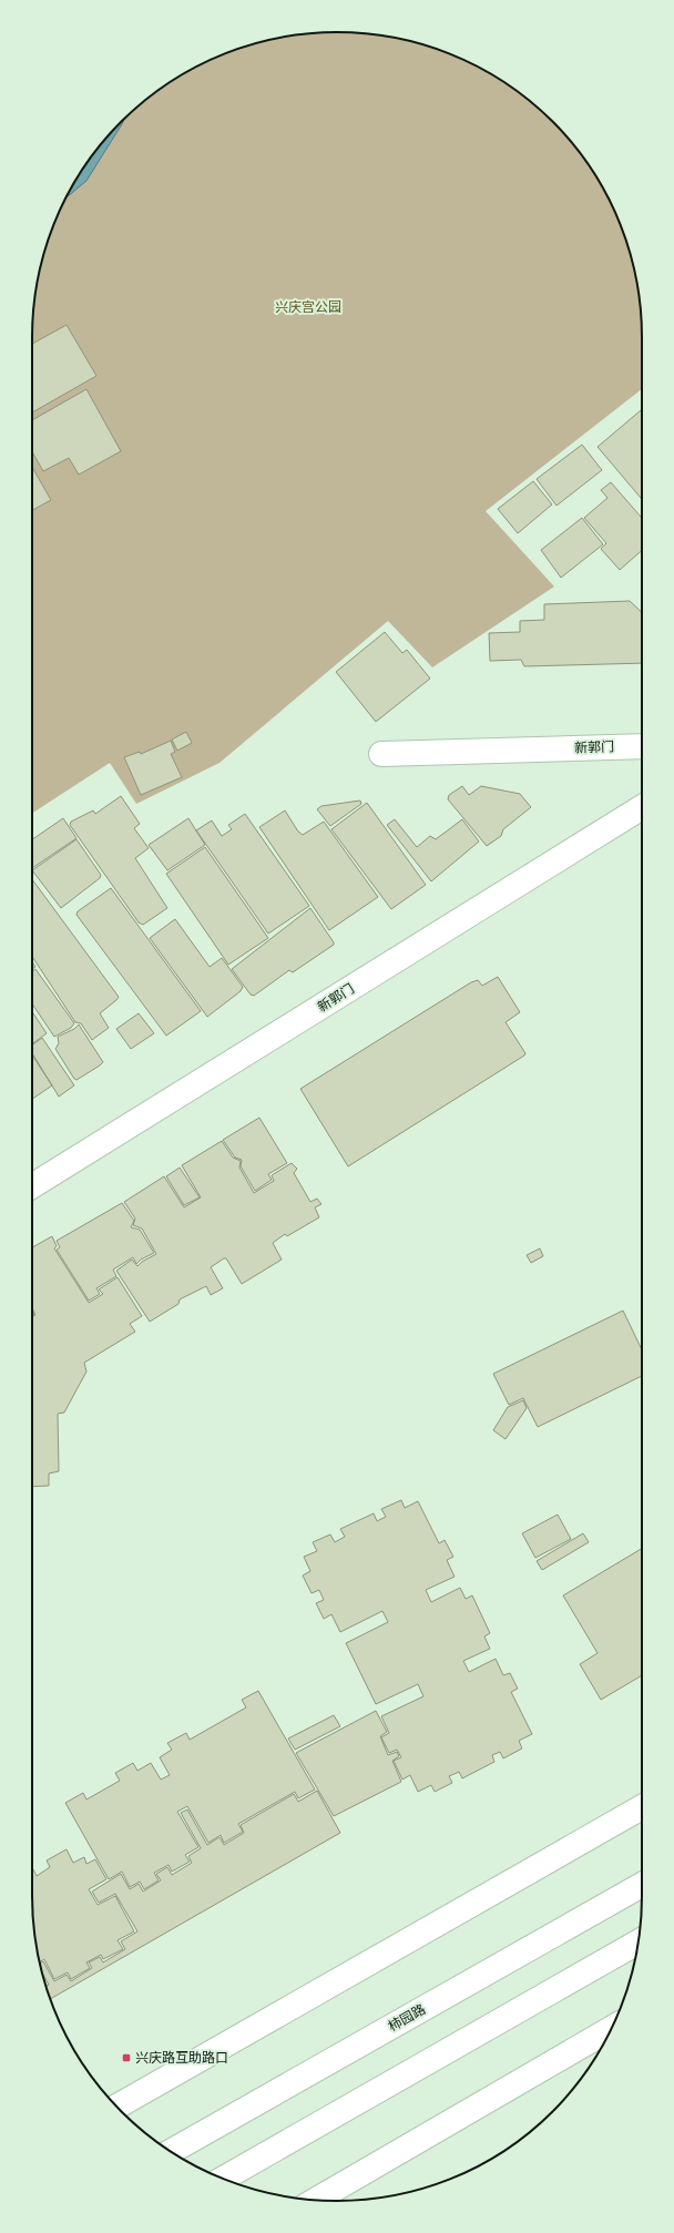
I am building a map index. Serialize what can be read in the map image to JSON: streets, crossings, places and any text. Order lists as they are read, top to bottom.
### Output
{
  "streets": {
    "street": ["新郭门", "柿园路"]
  },
  "parks": ["兴庆宫公园"],
  "places": {
    "transit": ["兴庆路互助路口"]
  }
}
